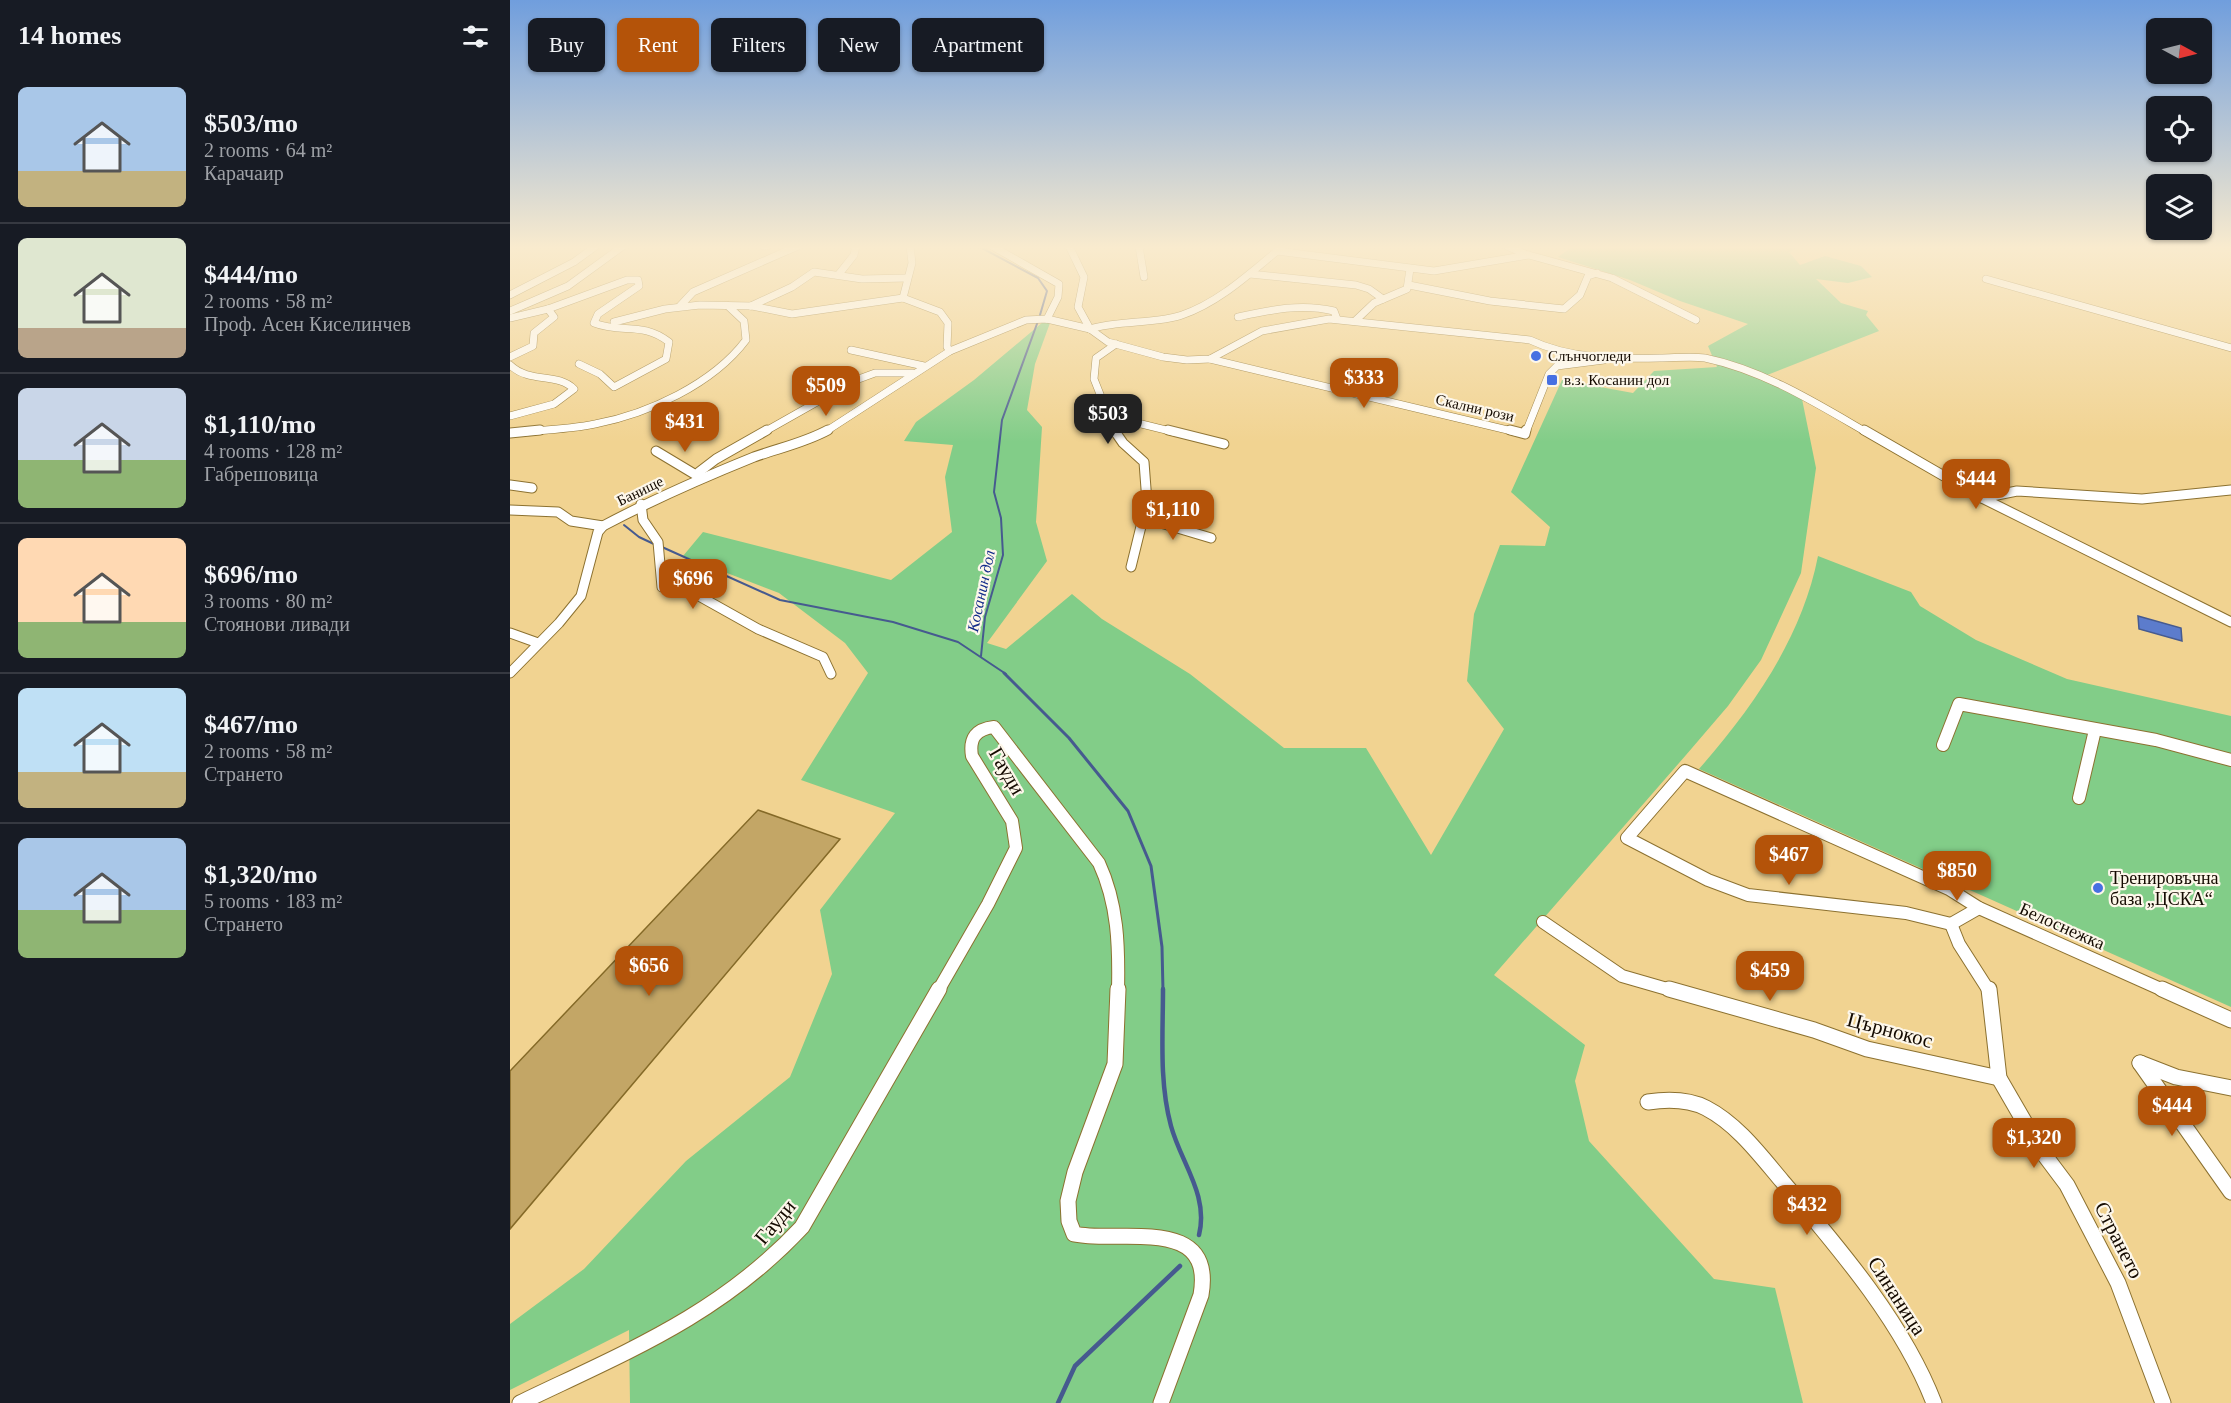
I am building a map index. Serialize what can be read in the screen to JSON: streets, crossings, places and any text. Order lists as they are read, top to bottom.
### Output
{
  "streets": {
    "street": [
      "Скални рози",
      "Банище",
      "Гауди",
      "Белоснежка",
      "Църнокос",
      "Странето",
      "Синаница"
    ]
  },
  "crossings": [
    ["Белоснежка", "Странето"],
    ["Църнокос", "Странето"]
  ],
  "water": ["Косанин дол"],
  "places": {
    "other": ["Слънчогледи", "Тренировъчна база „ЦСКА“"],
    "transit": ["в.з. Косанин дол"]
  },
  "north": "right",
  "page": {
    "heading": "14 homes",
    "chip": [
      "Buy",
      "Rent",
      "Filters",
      "New",
      "Apartment"
    ],
    "list": [
      {
        "name": "$503/mo",
        "note": "2 rooms · 64 m² · Карачаир"
      },
      {
        "name": "$444/mo",
        "note": "2 rooms · 58 m² · Проф. Асен Киселинчев"
      },
      {
        "name": "$1,110/mo",
        "note": "4 rooms · 128 m² · Габрешовица"
      },
      {
        "name": "$696/mo",
        "note": "3 rooms · 80 m² · Стоянови ливади"
      },
      {
        "name": "$467/mo",
        "note": "2 rooms · 58 m² · Странето"
      },
      {
        "name": "$1,320/mo",
        "note": "5 rooms · 183 m² · Странето"
      }
    ],
    "price": [
      "$333",
      "$509",
      "$503",
      "$431",
      "$444",
      "$1,110",
      "$696",
      "$467",
      "$850",
      "$656",
      "$459",
      "$444",
      "$1,320",
      "$432"
    ]
  }
}
